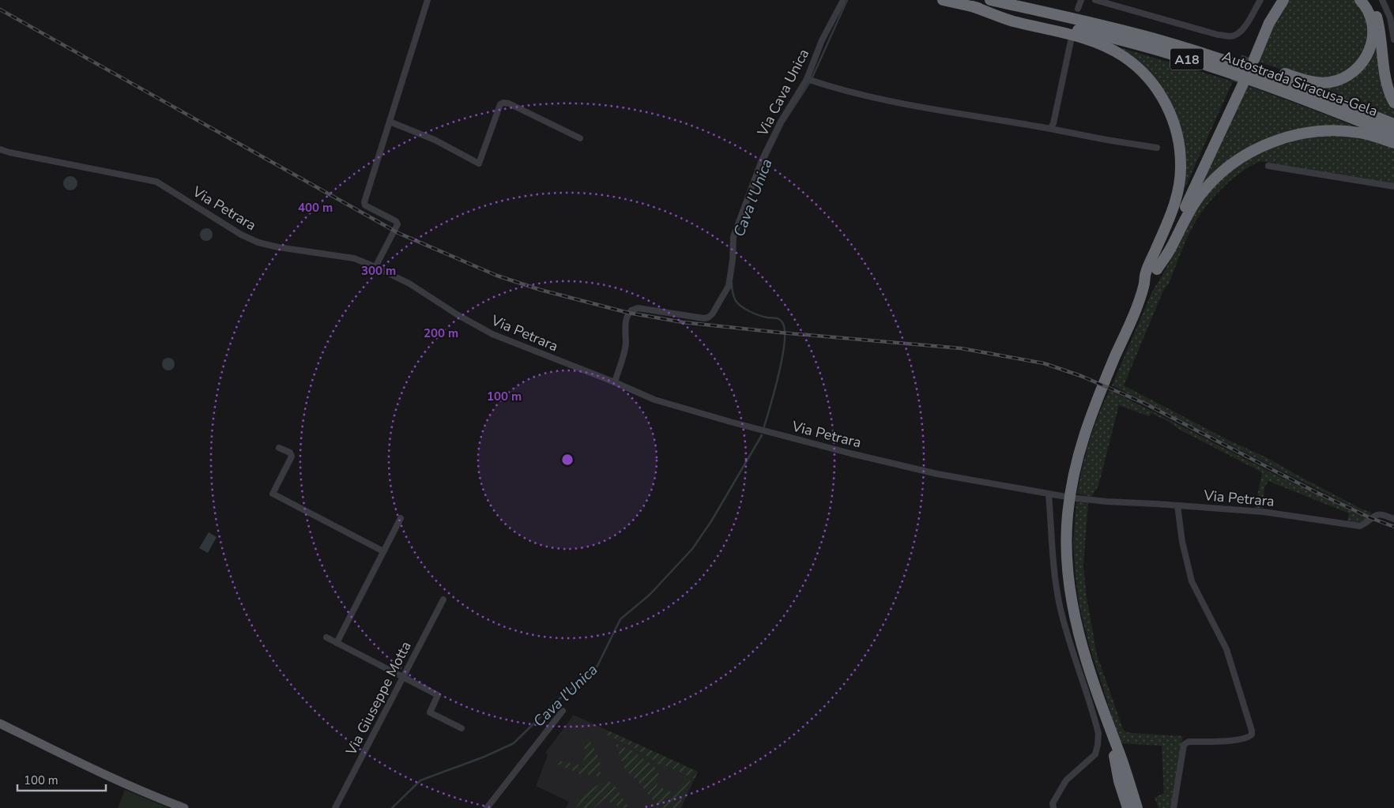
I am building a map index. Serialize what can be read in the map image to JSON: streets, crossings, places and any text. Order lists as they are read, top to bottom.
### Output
{
  "streets": {
    "highway": ["A18", "Autostrada Siracusa-Gela"],
    "street": ["Via Cava Unica", "Via Petrara", "Via Giuseppe Motta"]
  },
  "crossings": [
    ["Via Cava Unica", "Via Petrara"]
  ],
  "water": ["Cava l'Unica"],
  "scale_bar": "100 m",
  "rings": [
    "400 m",
    "300 m",
    "200 m",
    "100 m"
  ]
}
